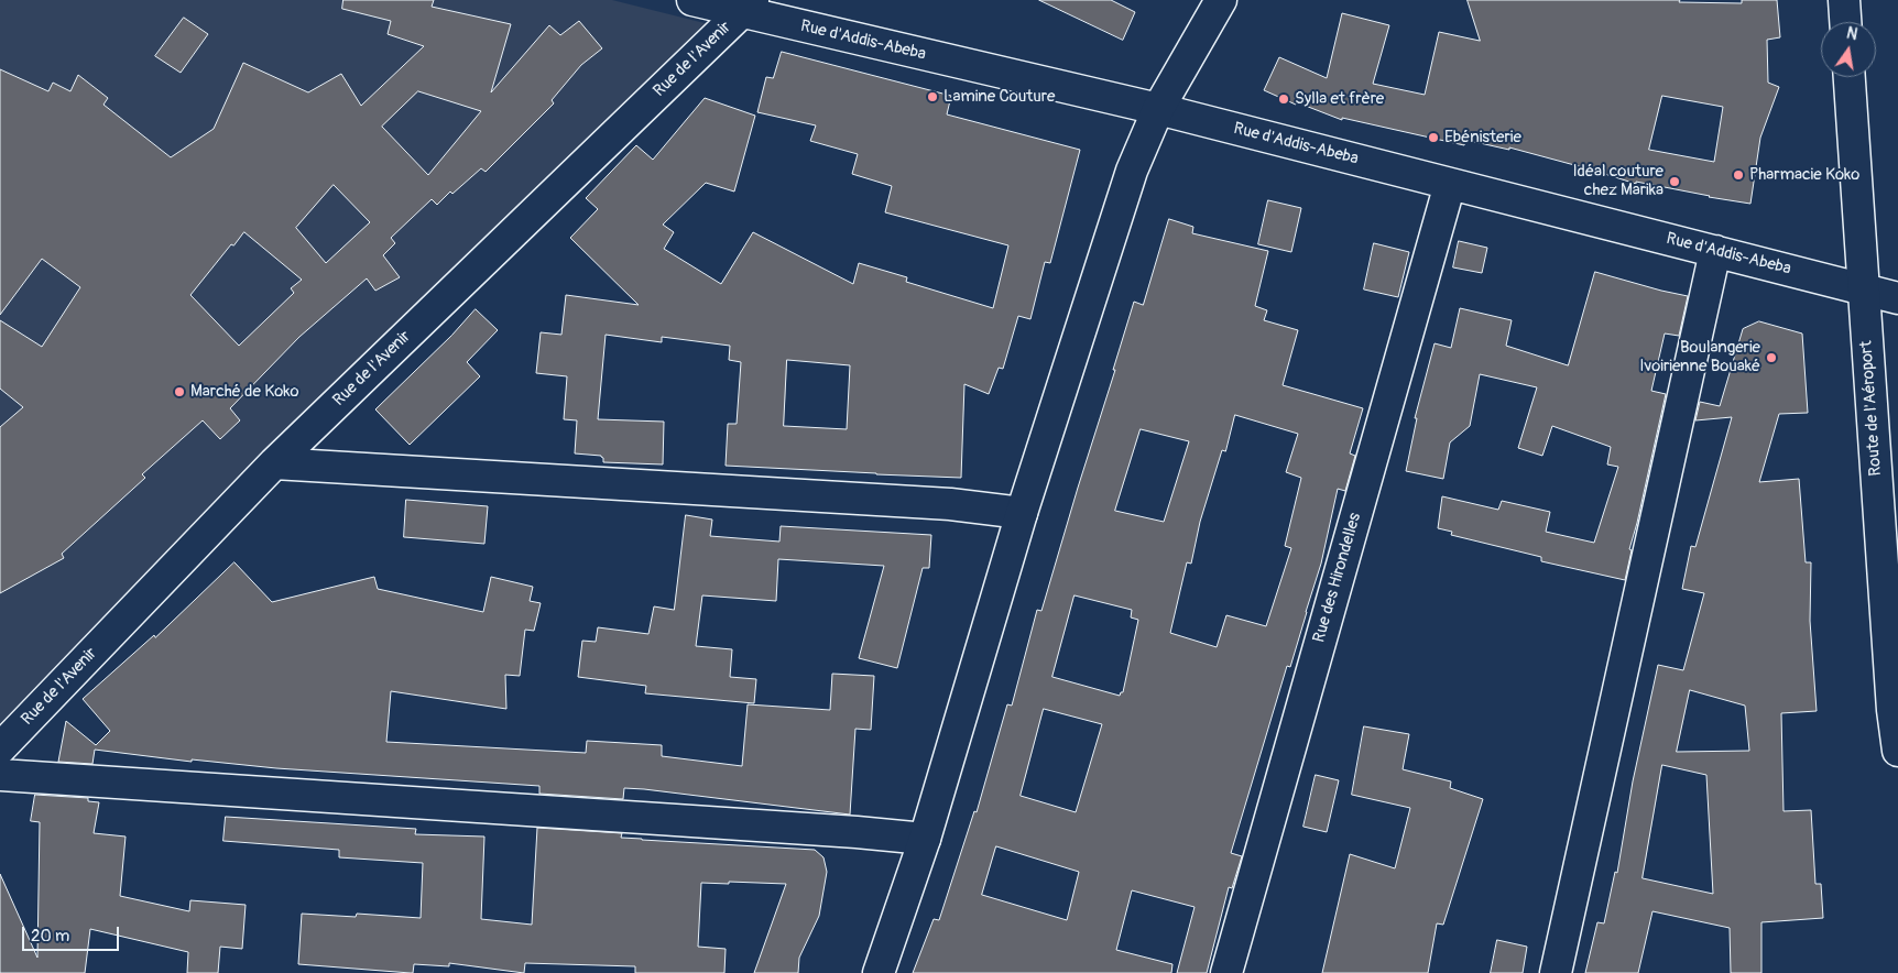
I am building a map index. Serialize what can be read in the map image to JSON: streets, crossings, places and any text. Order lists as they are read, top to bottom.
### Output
{
  "streets": {
    "street": [
      "Rue d'Addis-Abeba",
      "Rue de l'Avenir",
      "Route de l'Aéroport",
      "Rue des Hirondelles"
    ]
  },
  "crossings": [
    ["Rue d'Addis-Abeba", "Rue de l'Avenir"],
    ["Rue d'Addis-Abeba", "Route de l'Aéroport"],
    ["Rue d'Addis-Abeba", "Rue des Hirondelles"]
  ],
  "places": [
    "Lamine Couture",
    "Sylla et frère",
    "Ebénisterie",
    "Pharmacie Koko",
    "Idéal couture chez Marika",
    "Boulangerie Ivoirienne Bouaké",
    "Marché de Koko"
  ],
  "scale_bar": "20 m",
  "north": "top"
}
